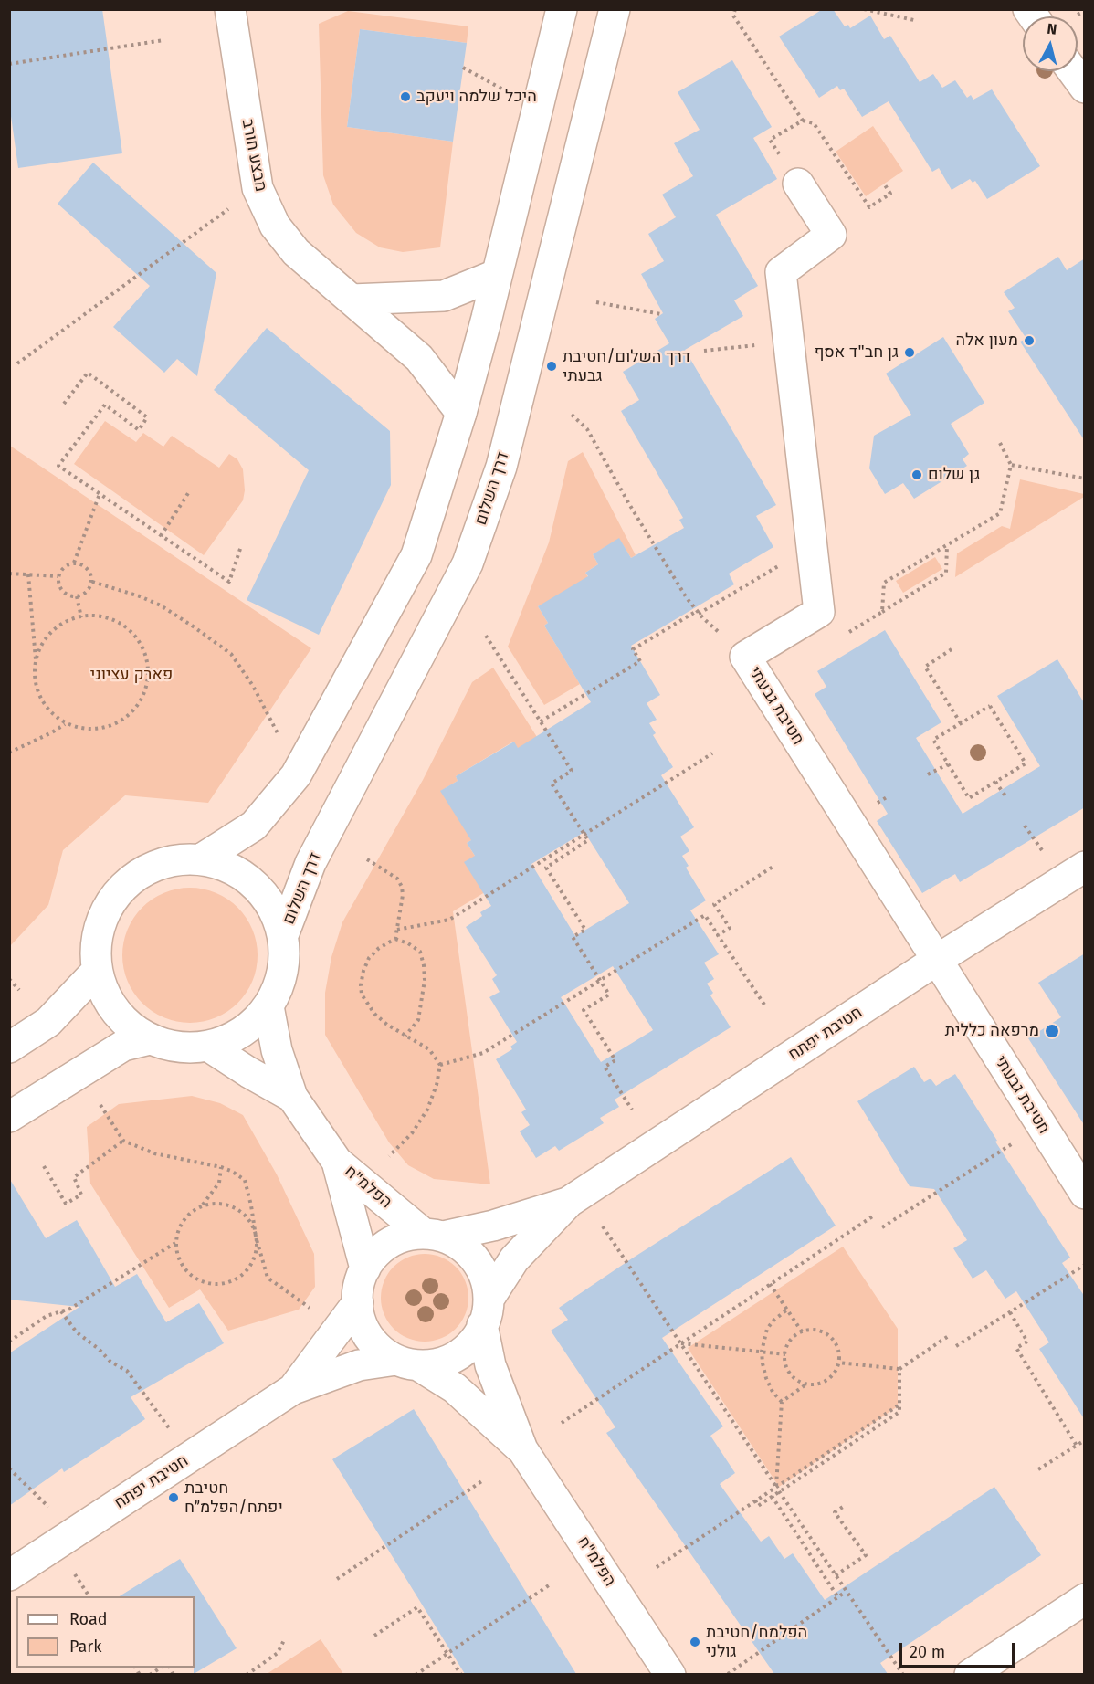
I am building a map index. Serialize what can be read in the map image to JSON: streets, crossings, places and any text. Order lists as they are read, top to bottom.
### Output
{
  "streets": {
    "street": [
      "מבצע חורב",
      "דרך השלום",
      "חטיבת גבעתי",
      "חטיבת יפתח",
      "הפלמ\"ח"
    ]
  },
  "crossings": [
    ["דרך השלום", "הפלמ\"ח"],
    ["חטיבת גבעתי", "חטיבת יפתח"],
    ["חטיבת יפתח", "הפלמ\"ח"]
  ],
  "parks": ["פארק עציוני"],
  "places": [
    "היכל שלמה ויעקב",
    "מעון אלה",
    "גן חב\"ד אסף",
    "דרך השלום/חטיבת גבעתי",
    "גן שלום",
    "מרפאה כללית",
    "חטיבת יפתח/הפלמ״ח",
    "הפלמח/חטיבת גולני"
  ],
  "legend": ["Road", "Park"],
  "scale_bar": "20 m",
  "north": "top"
}
